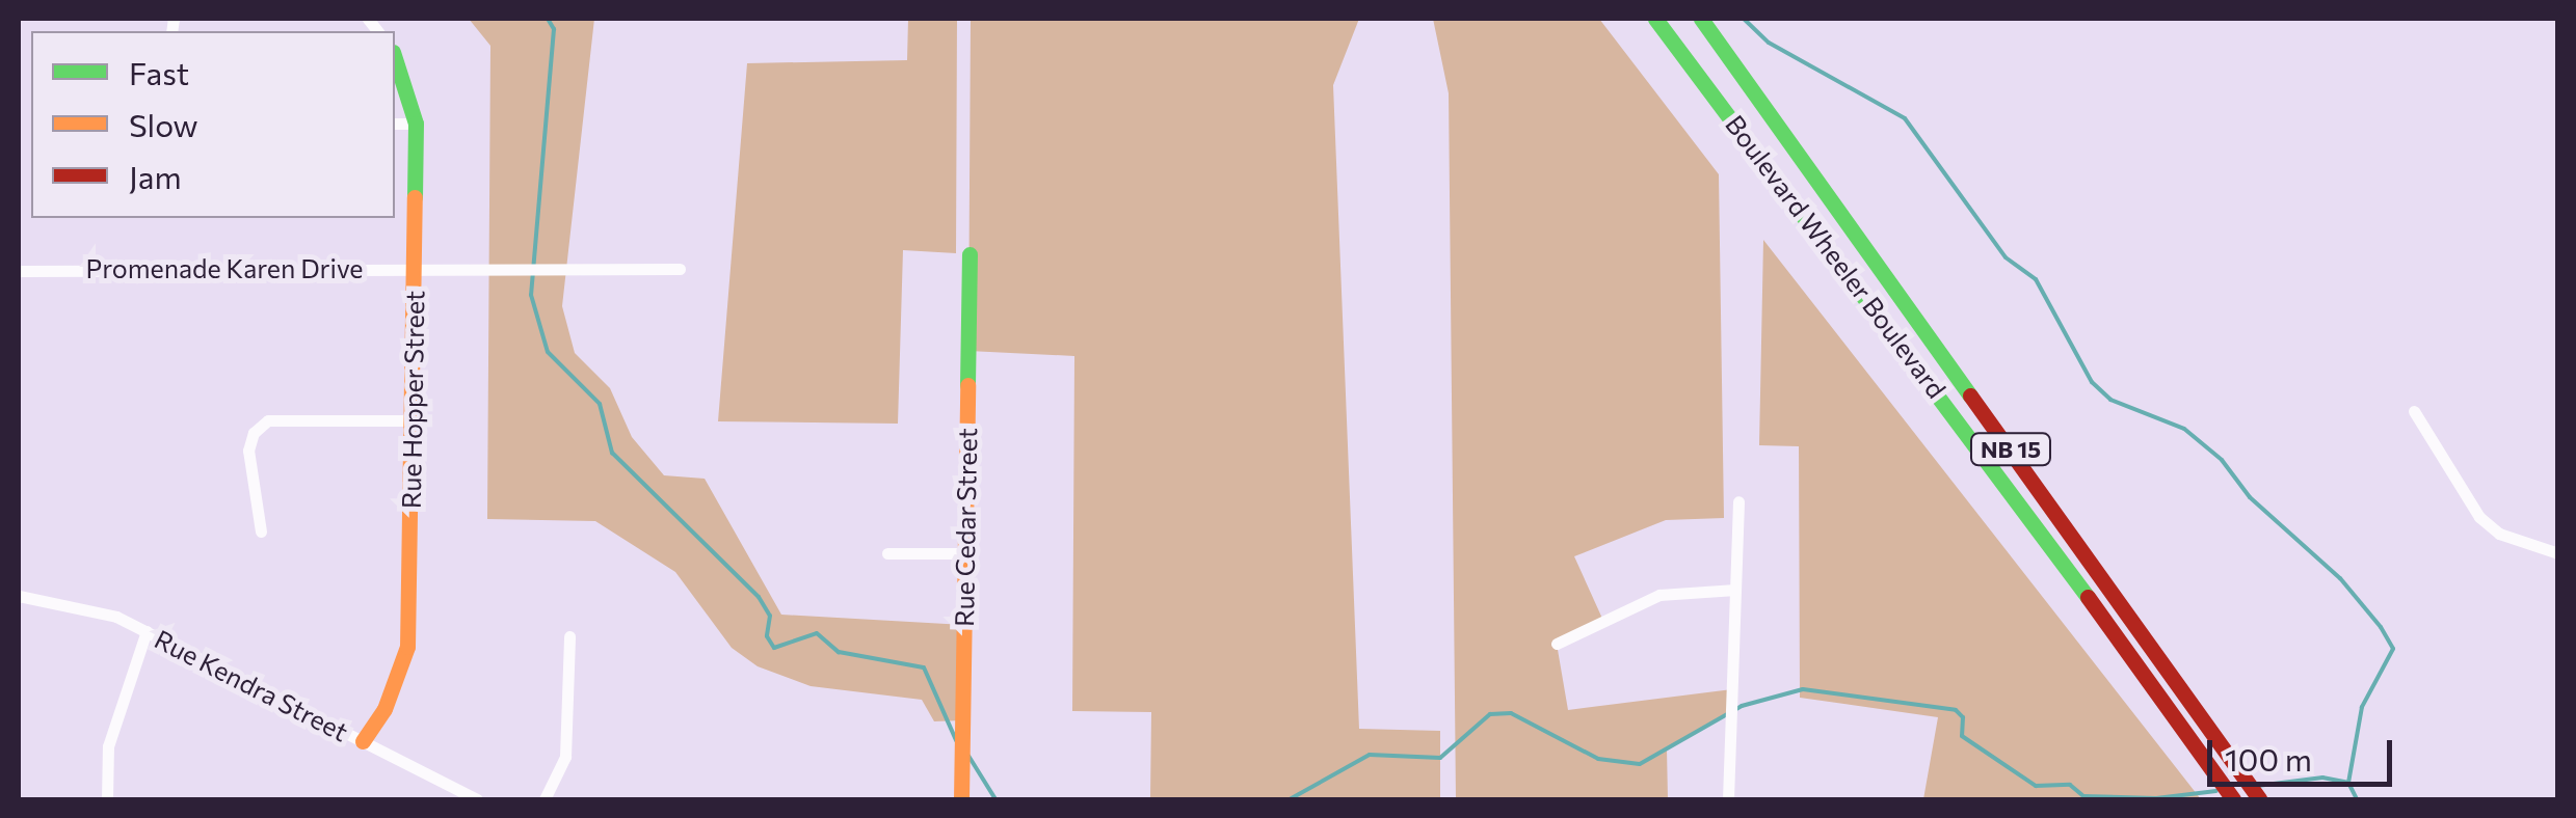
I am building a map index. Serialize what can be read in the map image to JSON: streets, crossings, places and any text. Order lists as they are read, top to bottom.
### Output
{
  "streets": {
    "main road": [
      "Boulevard Wheeler Boulevard",
      "Rue Hopper Street",
      "NB 15",
      "Rue Cedar Street"
    ],
    "street": ["Promenade Karen Drive", "Rue Kendra Street"]
  },
  "crossings": [
    ["Promenade Karen Drive", "Rue Hopper Street"],
    ["Rue Hopper Street", "Rue Kendra Street"]
  ],
  "legend": ["Fast", "Slow", "Jam"],
  "scale_bar": "100 m"
}
